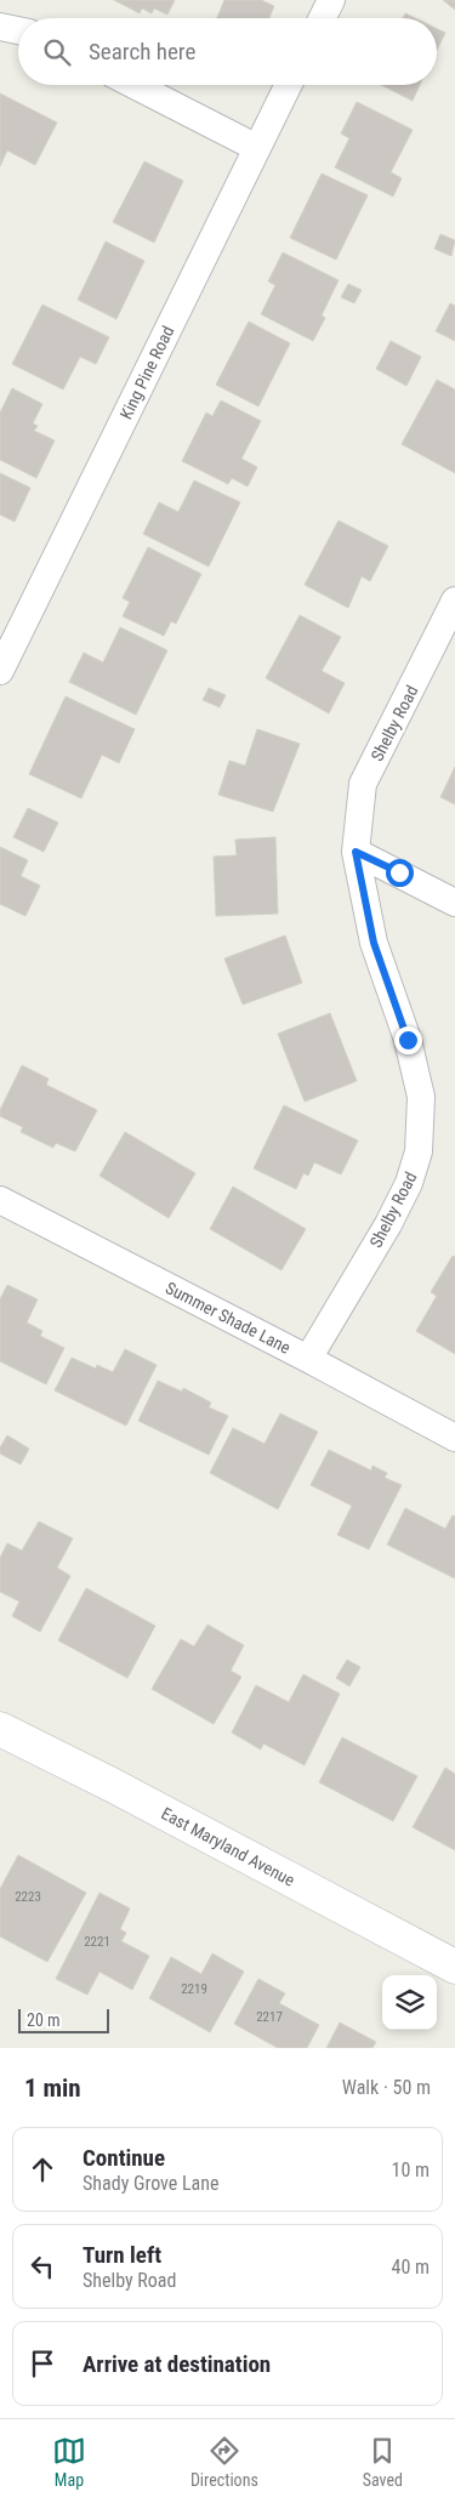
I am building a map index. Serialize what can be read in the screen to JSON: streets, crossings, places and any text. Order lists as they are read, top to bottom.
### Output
{
  "streets": {
    "street": [
      "King Pine Road",
      "Shelby Road",
      "Summer Shade Lane",
      "East Maryland Avenue"
    ]
  },
  "crossings": [
    ["Shelby Road", "Summer Shade Lane"]
  ],
  "house_numbers": [
    "2223",
    "2221",
    "2219",
    "2217"
  ],
  "scale_bar": "20 m",
  "page": {
    "search": "Search here",
    "scale": "20 m",
    "heading": ["1 min", "Walk · 50 m"],
    "list": [
      ["Continue", "Shady Grove Lane", "10 m"],
      ["Turn left", "Shelby Road", "40 m"],
      "Arrive at destination"
    ],
    "nav": ["Map", "Directions", "Saved"]
  }
}
